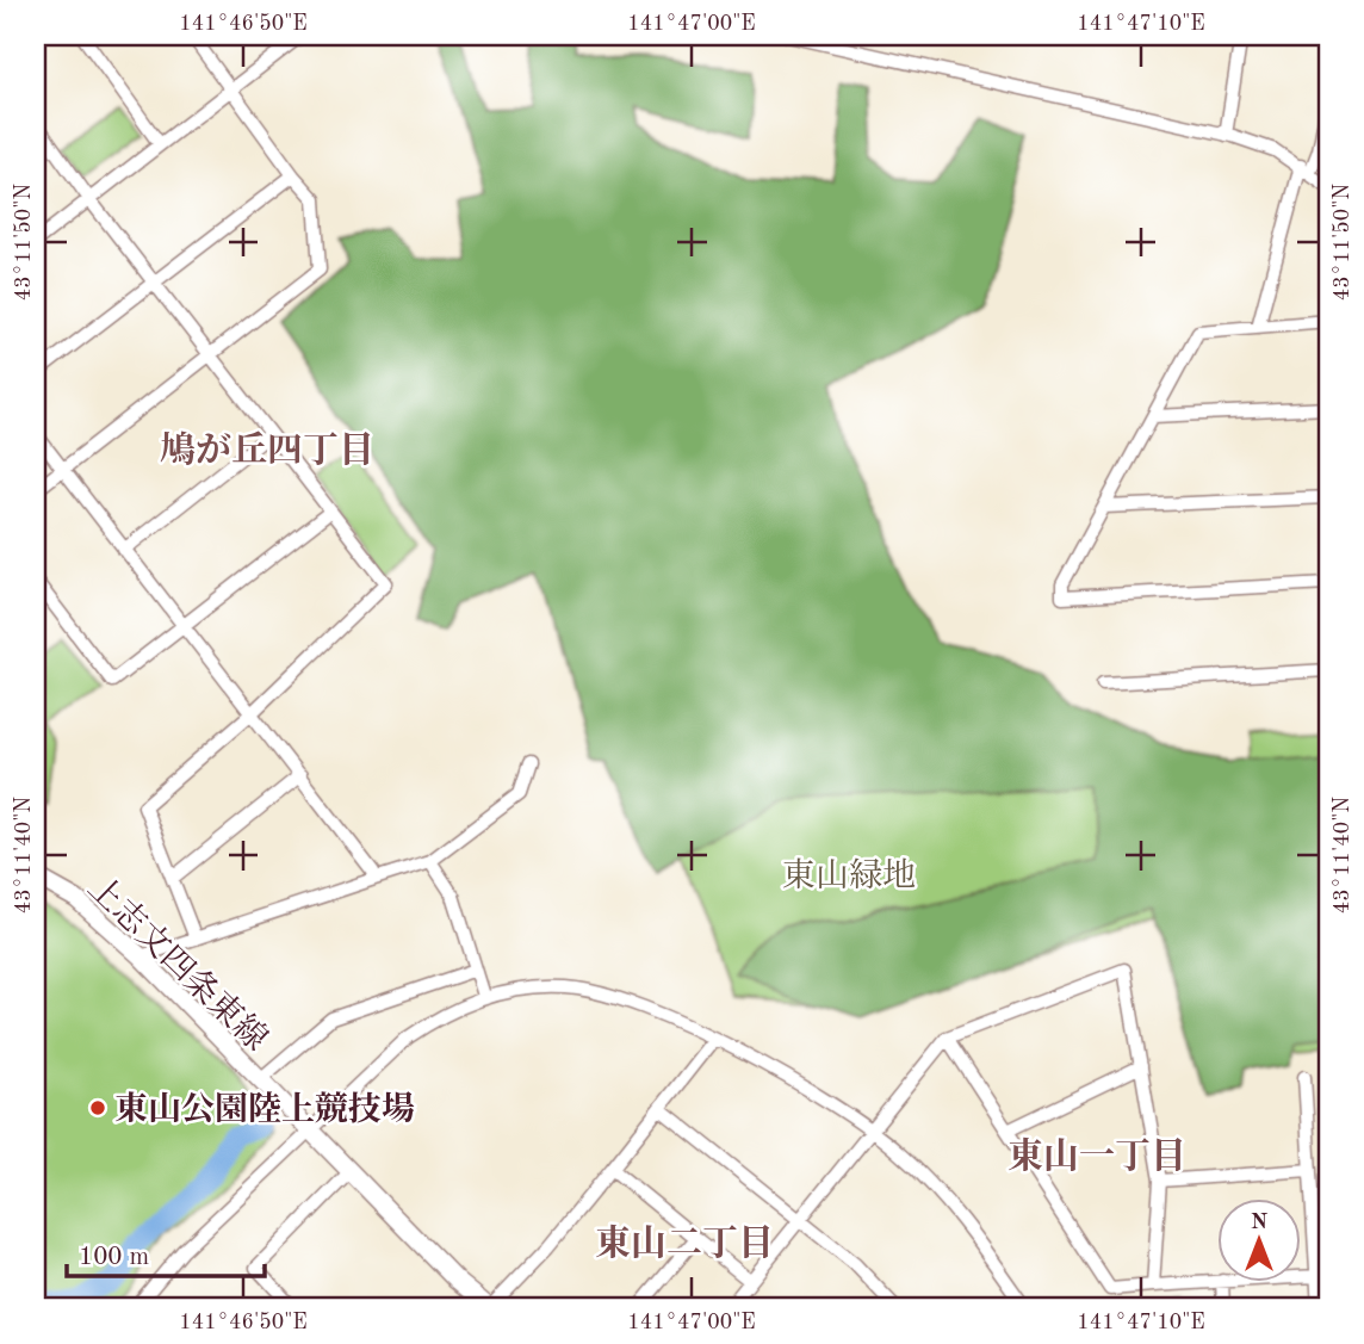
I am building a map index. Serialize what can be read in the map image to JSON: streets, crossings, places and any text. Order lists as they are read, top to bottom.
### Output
{
  "streets": {
    "main road": ["上志文四条東線"]
  },
  "districts": ["鳩が丘四丁目", "東山一丁目", "東山二丁目"],
  "parks": ["東山緑地"],
  "places": ["東山公園陸上競技場"],
  "scale_bar": "100 m",
  "north": "top",
  "coordinates": [
    "141°46'50\"E",
    "141°47'00\"E",
    "141°47'10\"E",
    "43°11'50\"N",
    "43°11'40\"N"
  ]
}
